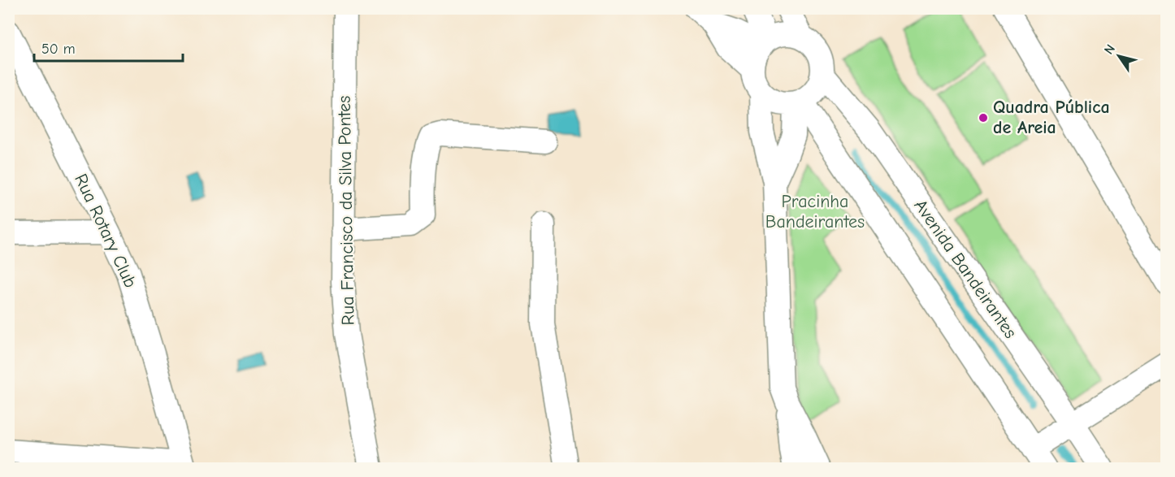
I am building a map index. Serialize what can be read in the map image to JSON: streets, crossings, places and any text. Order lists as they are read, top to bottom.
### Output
{
  "streets": {
    "street": ["Rua Francisco da Silva Pontes", "Rua Rotary Club", "Avenida Bandeirantes"]
  },
  "parks": ["Pracinha Bandeirantes"],
  "places": ["Quadra Pública de Areia"],
  "scale_bar": "50 m",
  "north": "top left"
}
